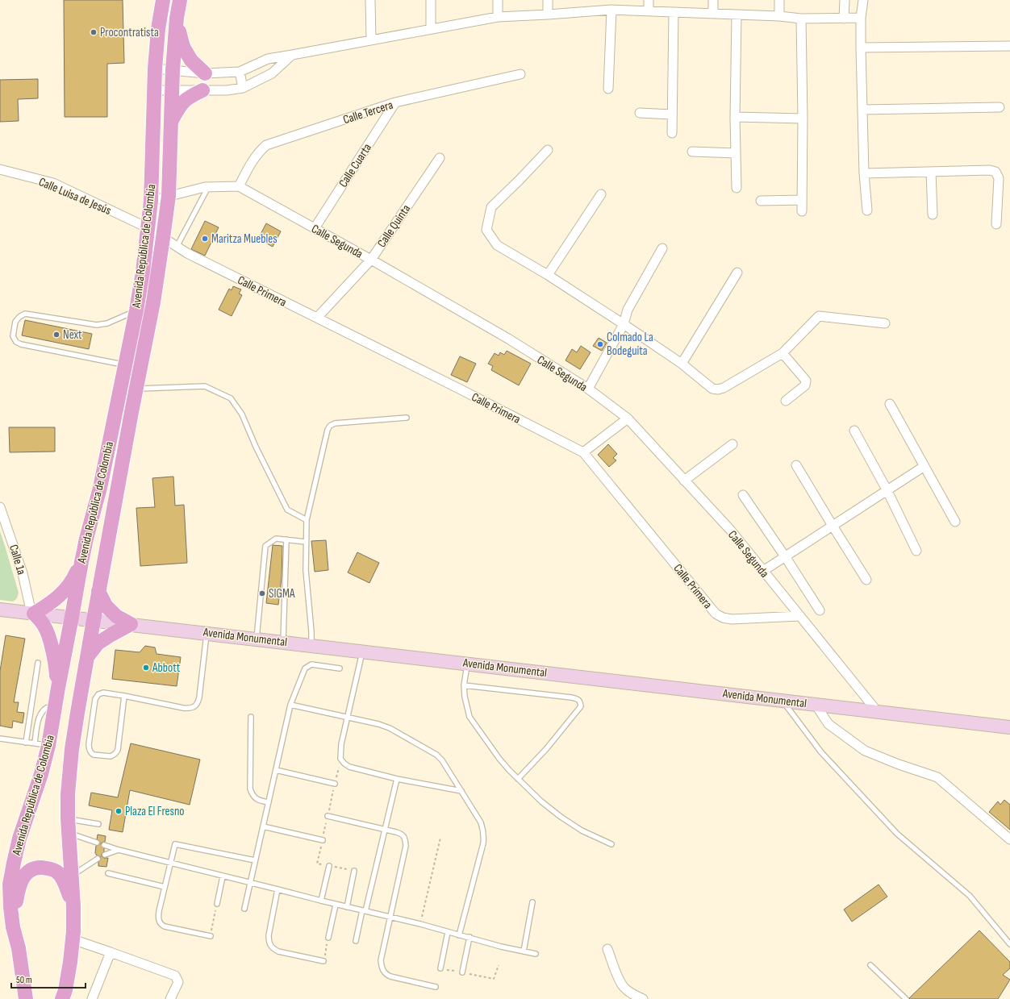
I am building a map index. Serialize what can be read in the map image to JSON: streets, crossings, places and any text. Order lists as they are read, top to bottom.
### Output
{
  "streets": {
    "main road": ["Avenida República de Colombia", "Avenida Monumental"],
    "street": [
      "Calle Tercera",
      "Calle Cuarta",
      "Calle Luisa de Jesús",
      "Calle Quinta",
      "Calle Segunda",
      "Calle Primera",
      "Calle 1a"
    ]
  },
  "crossings": [
    ["Calle Tercera", "Calle Cuarta"],
    ["Calle Tercera", "Calle Segunda"],
    ["Calle Cuarta", "Calle Segunda"],
    ["Calle Luisa de Jesús", "Avenida República de Colombia"],
    ["Calle Luisa de Jesús", "Calle Primera"],
    ["Calle Quinta", "Calle Segunda"],
    ["Calle Quinta", "Calle Primera"],
    ["Calle Segunda", "Calle Primera"],
    ["Calle Segunda", "Avenida Monumental"],
    ["Avenida República de Colombia", "Calle Primera"],
    ["Avenida República de Colombia", "Avenida Monumental"],
    ["Calle 1a", "Avenida Monumental"]
  ],
  "places": [
    "Procontratista",
    "Maritza Muebles",
    "Next",
    "Colmado La Bodeguita",
    "SIGMA",
    "Abbott",
    "Plaza El Fresno"
  ],
  "scale_bar": "50 m"
}
